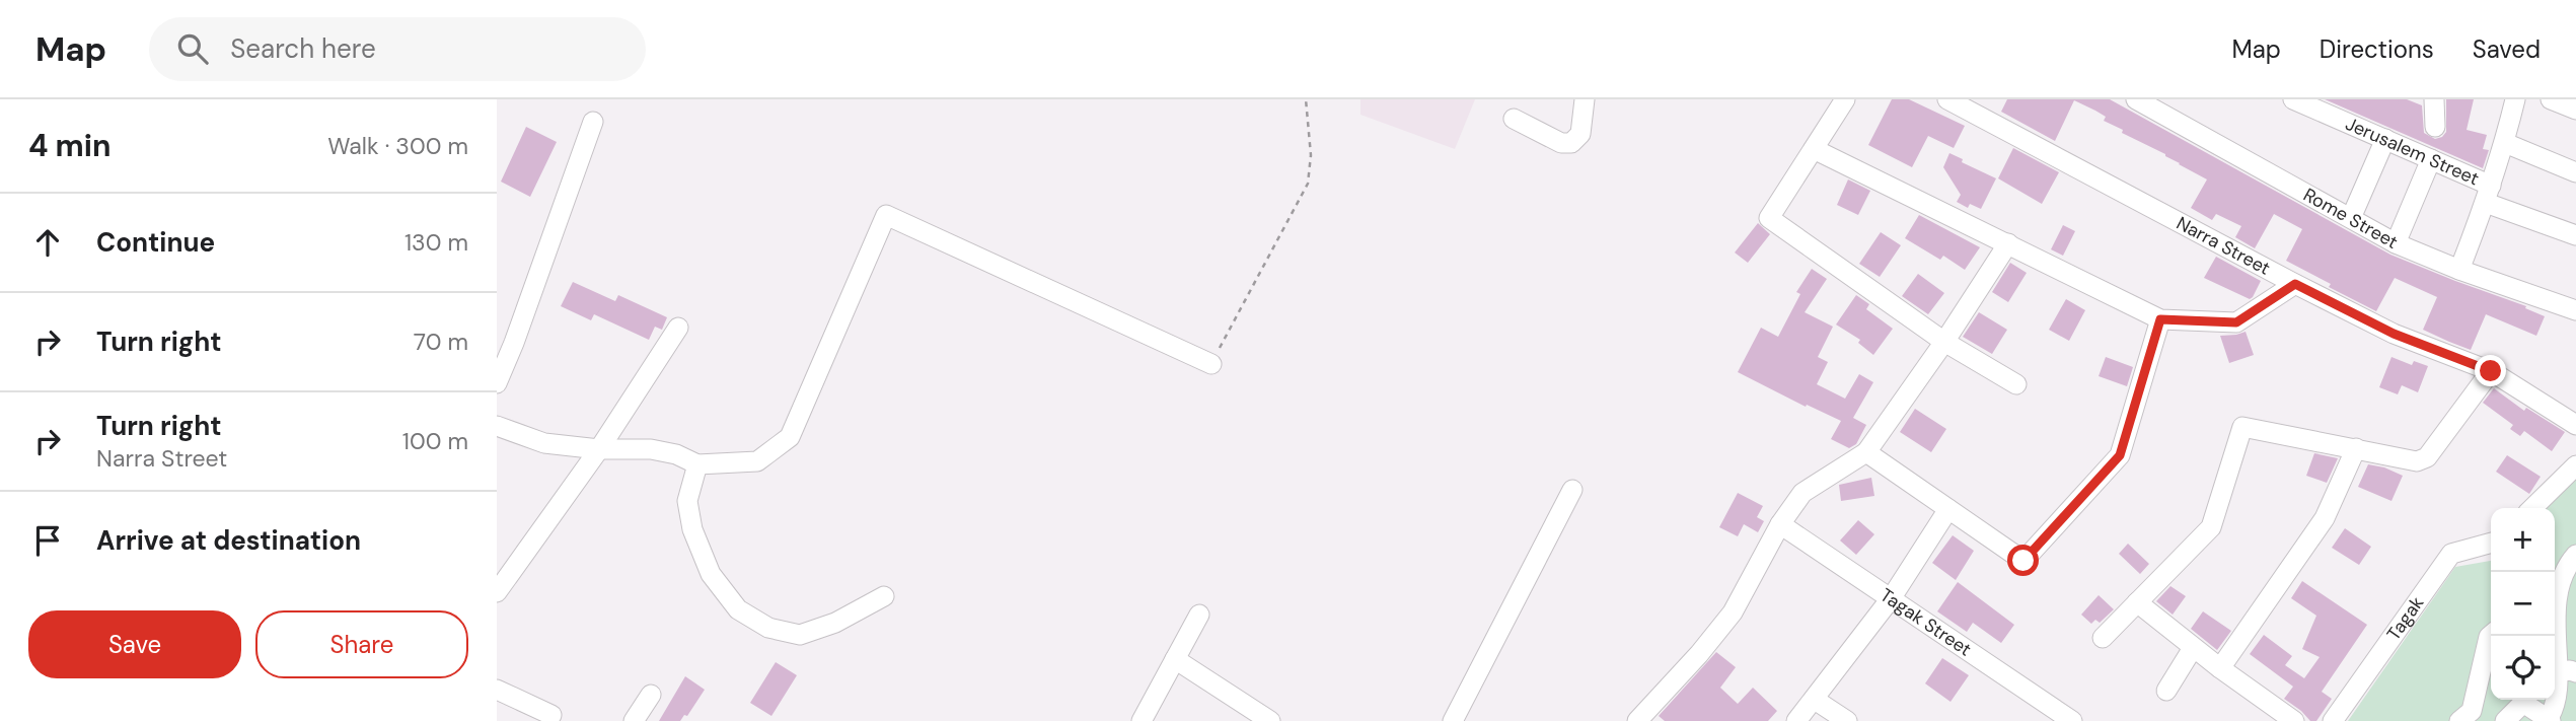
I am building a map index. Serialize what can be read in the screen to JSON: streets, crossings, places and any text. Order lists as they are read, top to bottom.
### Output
{
  "streets": {
    "street": [
      "Jerusalem Street",
      "Rome Street",
      "Narra Street",
      "Tagak",
      "Tagak Street"
    ]
  },
  "page": {
    "header": "Map",
    "search": "Search here",
    "nav": ["Map", "Directions", "Saved"],
    "heading": ["4 min", "Walk · 300 m"],
    "list": [
      ["Continue", "130 m"],
      ["Turn right", "70 m"],
      ["Turn right", "Narra Street", "100 m"],
      "Arrive at destination"
    ],
    "map_buttons": ["+", "−"],
    "buttons": ["Save", "Share"]
  }
}
